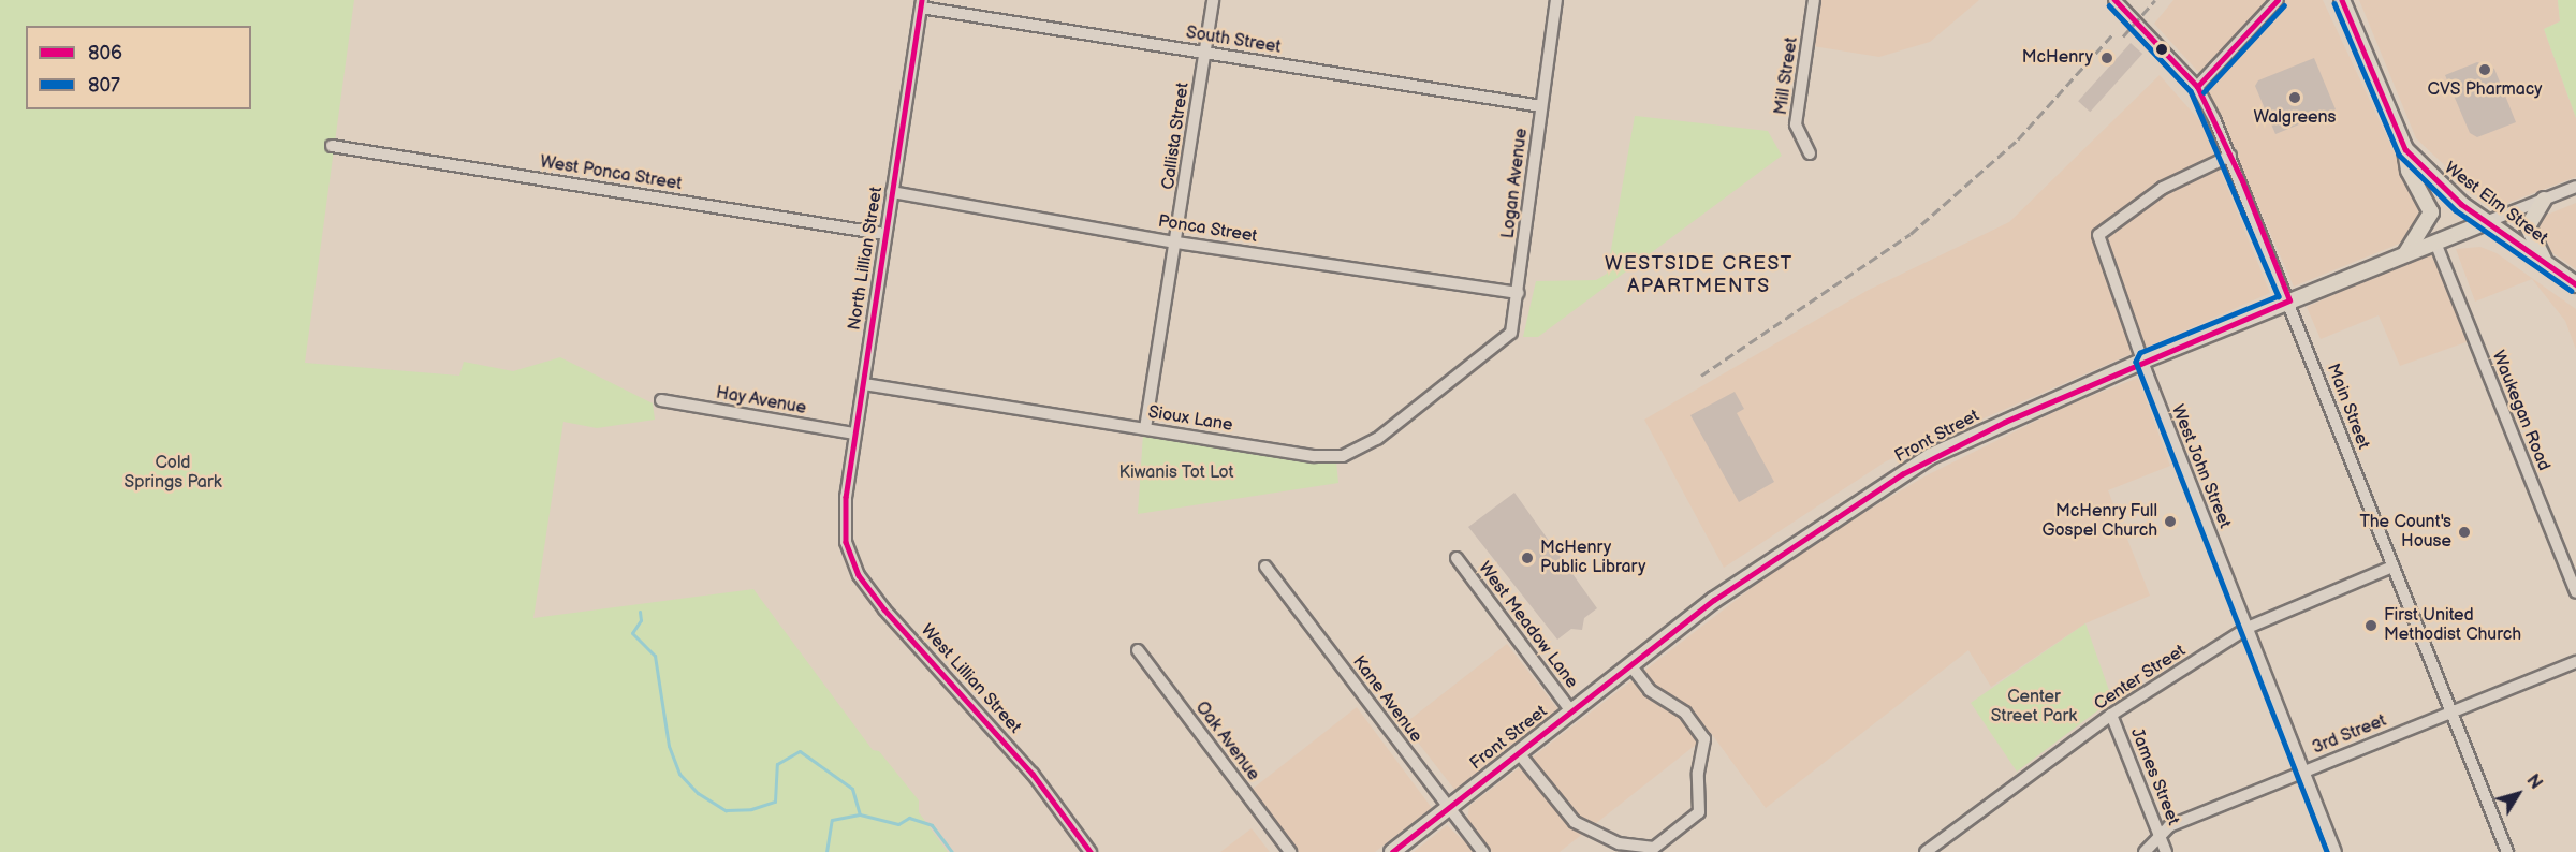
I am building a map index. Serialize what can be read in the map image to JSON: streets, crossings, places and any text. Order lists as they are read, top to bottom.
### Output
{
  "streets": {
    "main road": ["West Elm Street", "Front Street"],
    "street": [
      "South Street",
      "Mill Street",
      "Callista Street",
      "West Ponca Street",
      "Logan Avenue",
      "Ponca Street",
      "North Lillian Street",
      "Hay Avenue",
      "Main Street",
      "Waukegan Road",
      "Sioux Lane",
      "West John Street",
      "West Meadow Lane",
      "Center Street",
      "West Lillian Street",
      "Kane Avenue",
      "3rd Street",
      "Oak Avenue",
      "James Street"
    ]
  },
  "crossings": [
    ["South Street", "Callista Street"],
    ["South Street", "Logan Avenue"],
    ["South Street", "North Lillian Street"],
    ["Callista Street", "Ponca Street"],
    ["Callista Street", "Sioux Lane"],
    ["West Ponca Street", "North Lillian Street"],
    ["Logan Avenue", "Ponca Street"],
    ["Logan Avenue", "Sioux Lane"],
    ["West Elm Street", "Front Street"],
    ["Ponca Street", "North Lillian Street"],
    ["North Lillian Street", "Hay Avenue"],
    ["North Lillian Street", "Sioux Lane"],
    ["North Lillian Street", "West Lillian Street"],
    ["Main Street", "Front Street"],
    ["Main Street", "West John Street"],
    ["Main Street", "Center Street"],
    ["Main Street", "3rd Street"],
    ["Waukegan Road", "Front Street"],
    ["Front Street", "West John Street"],
    ["Front Street", "West Meadow Lane"],
    ["Front Street", "Kane Avenue"],
    ["West John Street", "Center Street"],
    ["West John Street", "3rd Street"],
    ["Center Street", "James Street"],
    ["3rd Street", "James Street"]
  ],
  "districts": ["WESTSIDE CREST APARTMENTS"],
  "parks": ["Cold Springs Park", "Kiwanis Tot Lot", "Center Street Park"],
  "places": [
    "McHenry",
    "CVS Pharmacy",
    "Walgreens",
    "McHenry Full Gospel Church",
    "The Count's House",
    "McHenry Public Library",
    "First United Methodist Church"
  ],
  "lines": ["transit line 806", "transit line 807"],
  "legend": ["806", "807"],
  "north": "top right"
}
